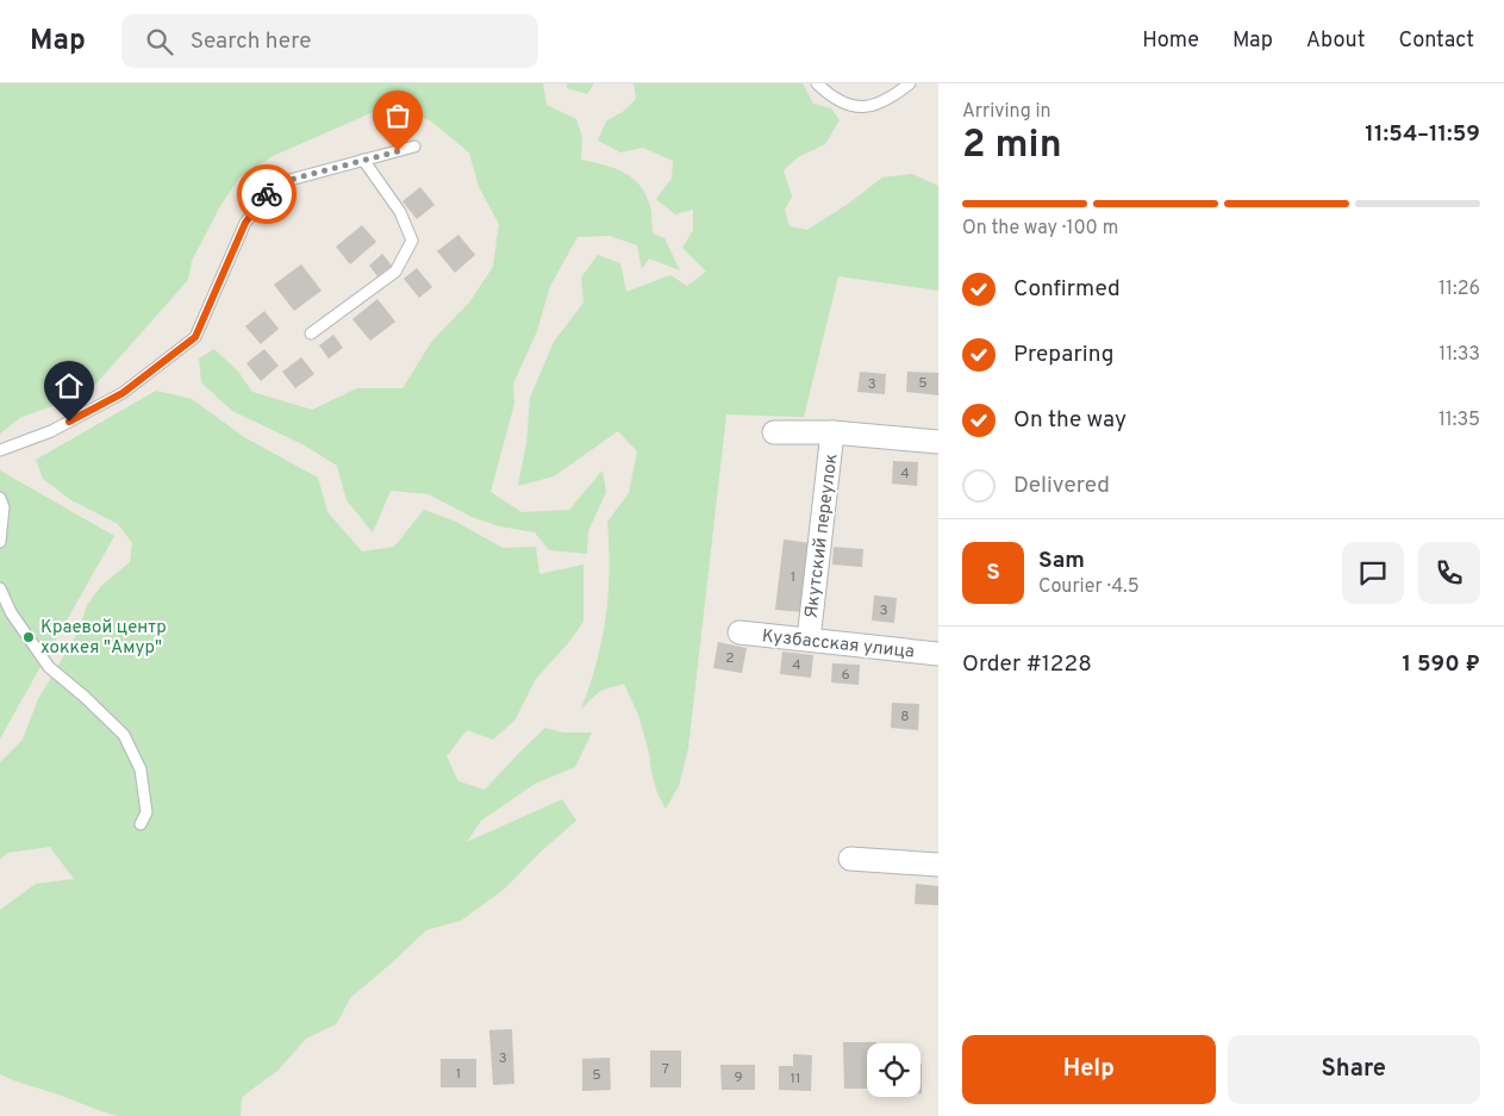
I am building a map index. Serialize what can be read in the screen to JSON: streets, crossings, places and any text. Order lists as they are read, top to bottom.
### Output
{
  "streets": {
    "street": ["Якутский переулок", "Кузбасская улица"]
  },
  "crossings": [
    ["Якутский переулок", "Кузбасская улица"]
  ],
  "places": ["Краевой центр хоккея \"Амур\""],
  "house_numbers": [
    "5",
    "3",
    "4",
    "1",
    "3",
    "2",
    "4",
    "6",
    "8",
    "3",
    "7",
    "1",
    "5",
    "9",
    "11"
  ],
  "page": {
    "header": "Map",
    "search": "Search here",
    "nav": [
      "Home",
      "Map",
      "About",
      "Contact"
    ],
    "heading": ["2 min", "Arriving in", "11:54–11:59"],
    "panel": [
      "Sam",
      "Courier · 4.5",
      "Order #1228",
      "1 590 ₽"
    ],
    "bar": "On the way · 100 m",
    "list": [
      ["Confirmed", "11:26"],
      ["Preparing", "11:33"],
      ["On the way", "11:35"],
      "Delivered"
    ],
    "round": "S",
    "buttons": ["Help", "Share"]
  }
}
